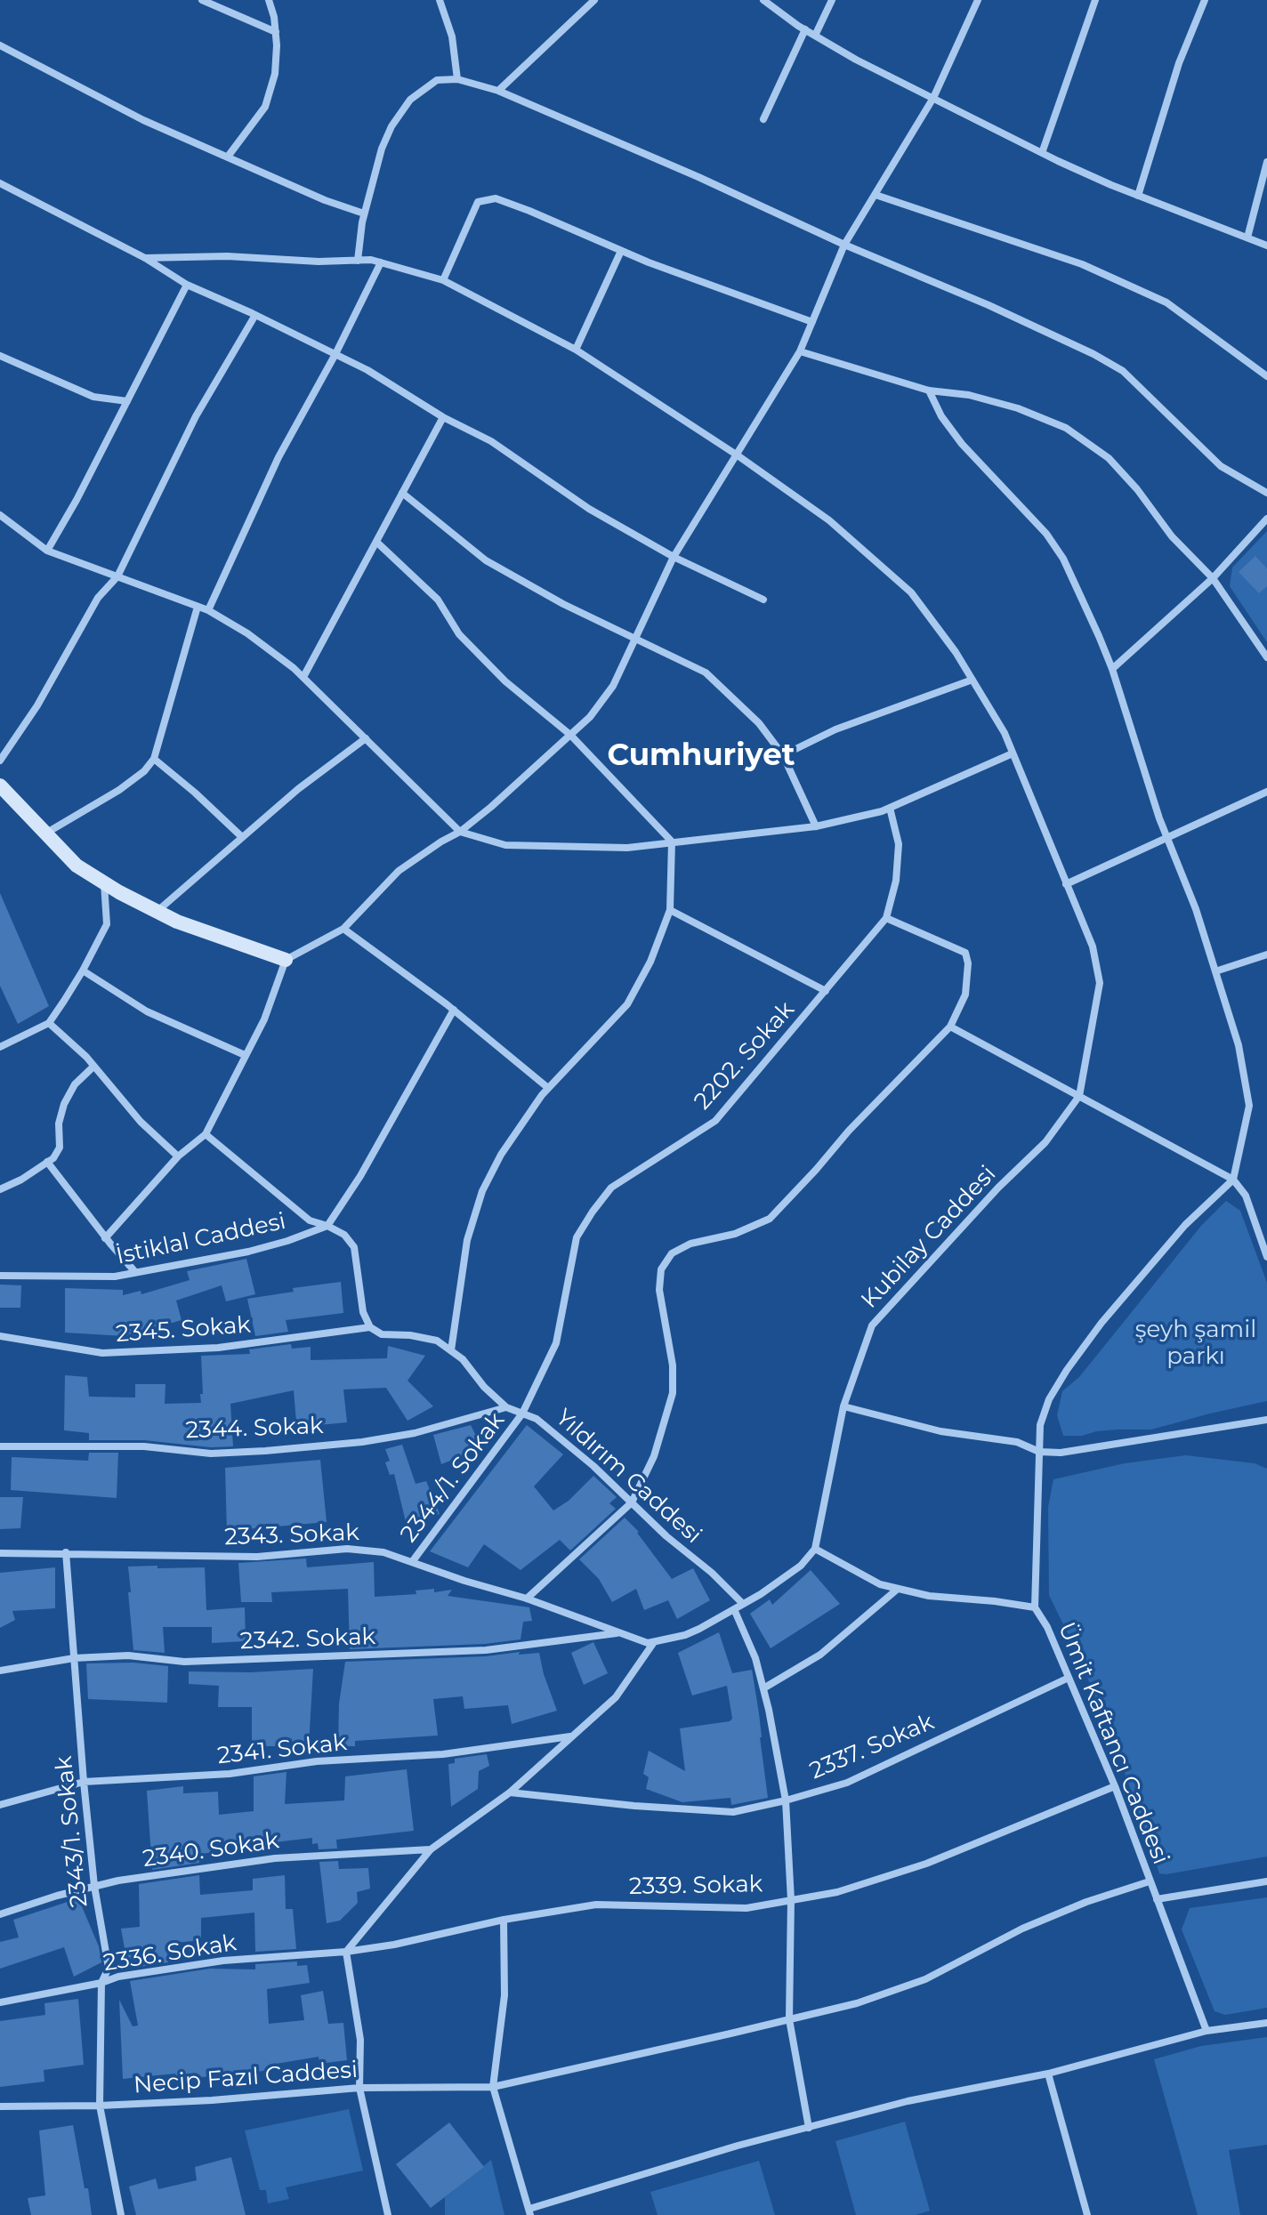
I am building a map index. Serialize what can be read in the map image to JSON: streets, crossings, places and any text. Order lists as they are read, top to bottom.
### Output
{
  "streets": {
    "street": [
      "2202. Sokak",
      "Kubilay Caddesi",
      "İstiklal Caddesi",
      "2345. Sokak",
      "2344. Sokak",
      "Yıldırım Caddesi",
      "2344/1. Sokak",
      "2343. Sokak",
      "2342. Sokak",
      "Ümit Kaftancı Caddesi",
      "2337. Sokak",
      "2341. Sokak",
      "2343/1. Sokak",
      "2340. Sokak",
      "2339. Sokak",
      "2336. Sokak",
      "Necip Fazıl Caddesi"
    ]
  },
  "crossings": [
    ["2202. Sokak", "Yıldırım Caddesi"],
    ["2202. Sokak", "2344/1. Sokak"],
    ["Kubilay Caddesi", "Ümit Kaftancı Caddesi"],
    ["2345. Sokak", "Yıldırım Caddesi"],
    ["2344. Sokak", "Yıldırım Caddesi"],
    ["Yıldırım Caddesi", "2344/1. Sokak"],
    ["2344/1. Sokak", "2343. Sokak"],
    ["2343. Sokak", "2342. Sokak"],
    ["2343. Sokak", "2343/1. Sokak"],
    ["2342. Sokak", "2343/1. Sokak"],
    ["Ümit Kaftancı Caddesi", "2337. Sokak"],
    ["Ümit Kaftancı Caddesi", "2339. Sokak"],
    ["Ümit Kaftancı Caddesi", "Necip Fazıl Caddesi"],
    ["2341. Sokak", "2343/1. Sokak"],
    ["2343/1. Sokak", "2340. Sokak"],
    ["2343/1. Sokak", "2336. Sokak"],
    ["2343/1. Sokak", "Necip Fazıl Caddesi"],
    ["2339. Sokak", "2336. Sokak"]
  ],
  "districts": ["Cumhuriyet"],
  "parks": ["şeyh şamil parkı"]
}
